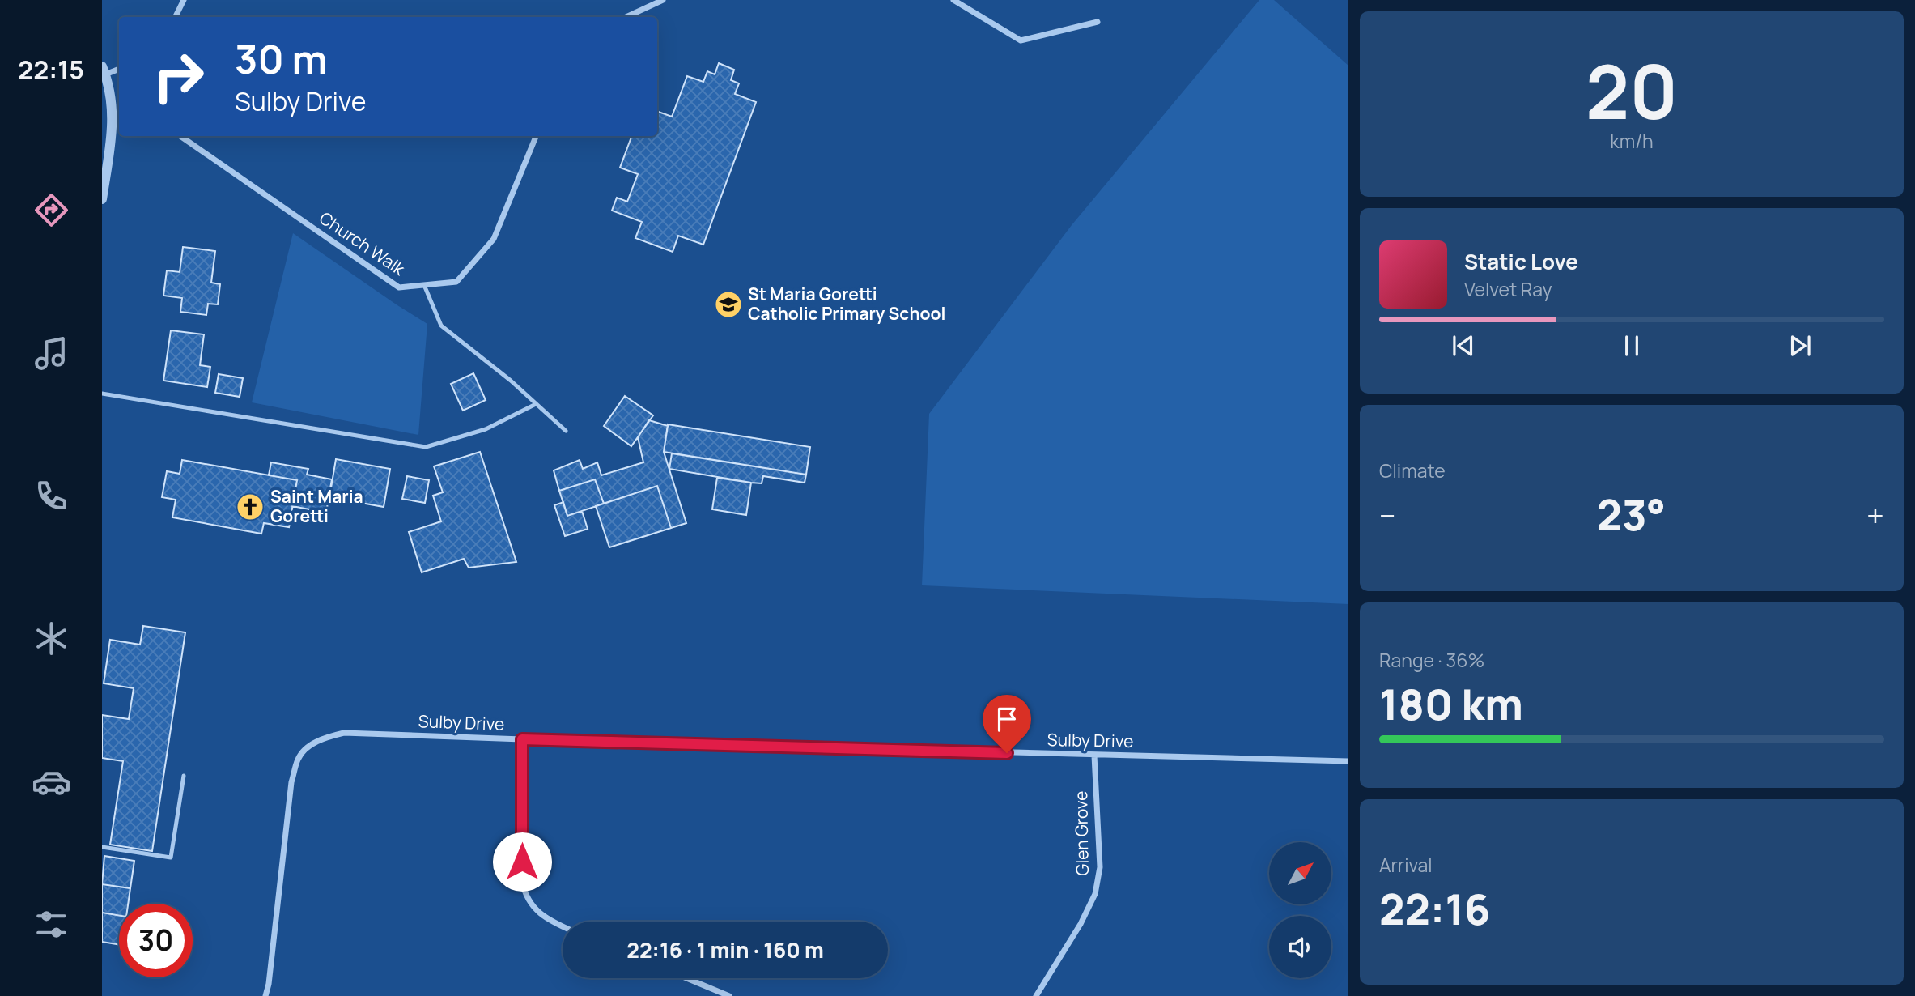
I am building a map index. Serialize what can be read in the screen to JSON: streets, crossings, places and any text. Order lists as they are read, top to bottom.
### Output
{
  "streets": {
    "street": ["Church Walk", "Sulby Drive", "Glen Grove"]
  },
  "crossings": [
    ["Sulby Drive", "Glen Grove"]
  ],
  "places": {
    "school or university": ["St Maria Goretti Catholic Primary School"],
    "church": ["Saint Maria Goretti"]
  },
  "north": "top right",
  "page": {
    "tabs": "22:15",
    "tile": [
      ["20", "km/h"],
      "Climate",
      ["Range · 36%", "180 km"],
      ["Arrival", "22:16"]
    ],
    "turn": ["30 m", "Sulby Drive"],
    "song": ["Static Love", "Velvet Ray"],
    "heat": ["−", "23°", "+"],
    "limit": "30",
    "trip": "22:16 · 1 min · 160 m"
  }
}
